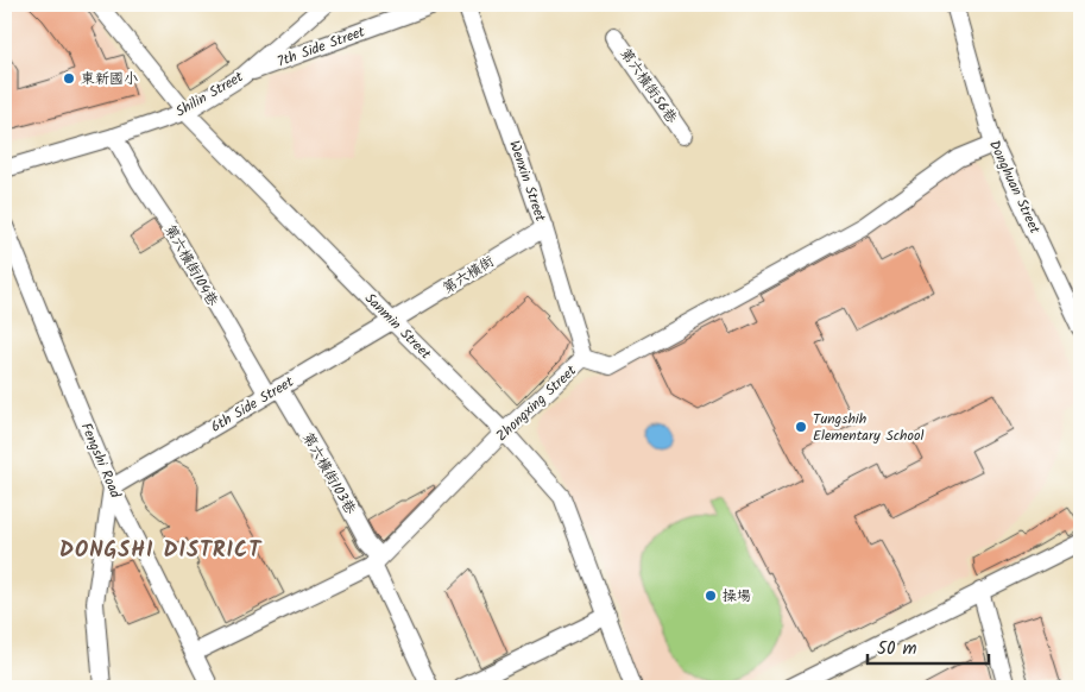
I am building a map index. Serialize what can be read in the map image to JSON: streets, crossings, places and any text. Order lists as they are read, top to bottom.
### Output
{
  "streets": {
    "street": [
      "7th Side Street",
      "第六橫街56巷",
      "Shilin Street",
      "Wenxin Street",
      "Donghuan Street",
      "第六橫街104巷",
      "第六橫街",
      "Sanmin Street",
      "Zhongxing Street",
      "6th Side Street",
      "Fengshi Road",
      "第六橫街103巷"
    ]
  },
  "crossings": [
    ["7th Side Street", "Shilin Street"],
    ["Shilin Street", "第六橫街104巷"],
    ["Shilin Street", "Sanmin Street"],
    ["Wenxin Street", "第六橫街"],
    ["Wenxin Street", "Zhongxing Street"],
    ["Donghuan Street", "Zhongxing Street"],
    ["第六橫街104巷", "6th Side Street"],
    ["第六橫街104巷", "第六橫街103巷"],
    ["第六橫街", "Sanmin Street"],
    ["第六橫街", "6th Side Street"],
    ["Sanmin Street", "Zhongxing Street"],
    ["Sanmin Street", "6th Side Street"],
    ["Zhongxing Street", "Fengshi Road"],
    ["Zhongxing Street", "第六橫街103巷"],
    ["6th Side Street", "Fengshi Road"],
    ["6th Side Street", "第六橫街103巷"]
  ],
  "districts": ["DONGSHI DISTRICT"],
  "places": ["東新國小", "Tungshih Elementary School", "操場"],
  "scale_bar": "50 m"
}
